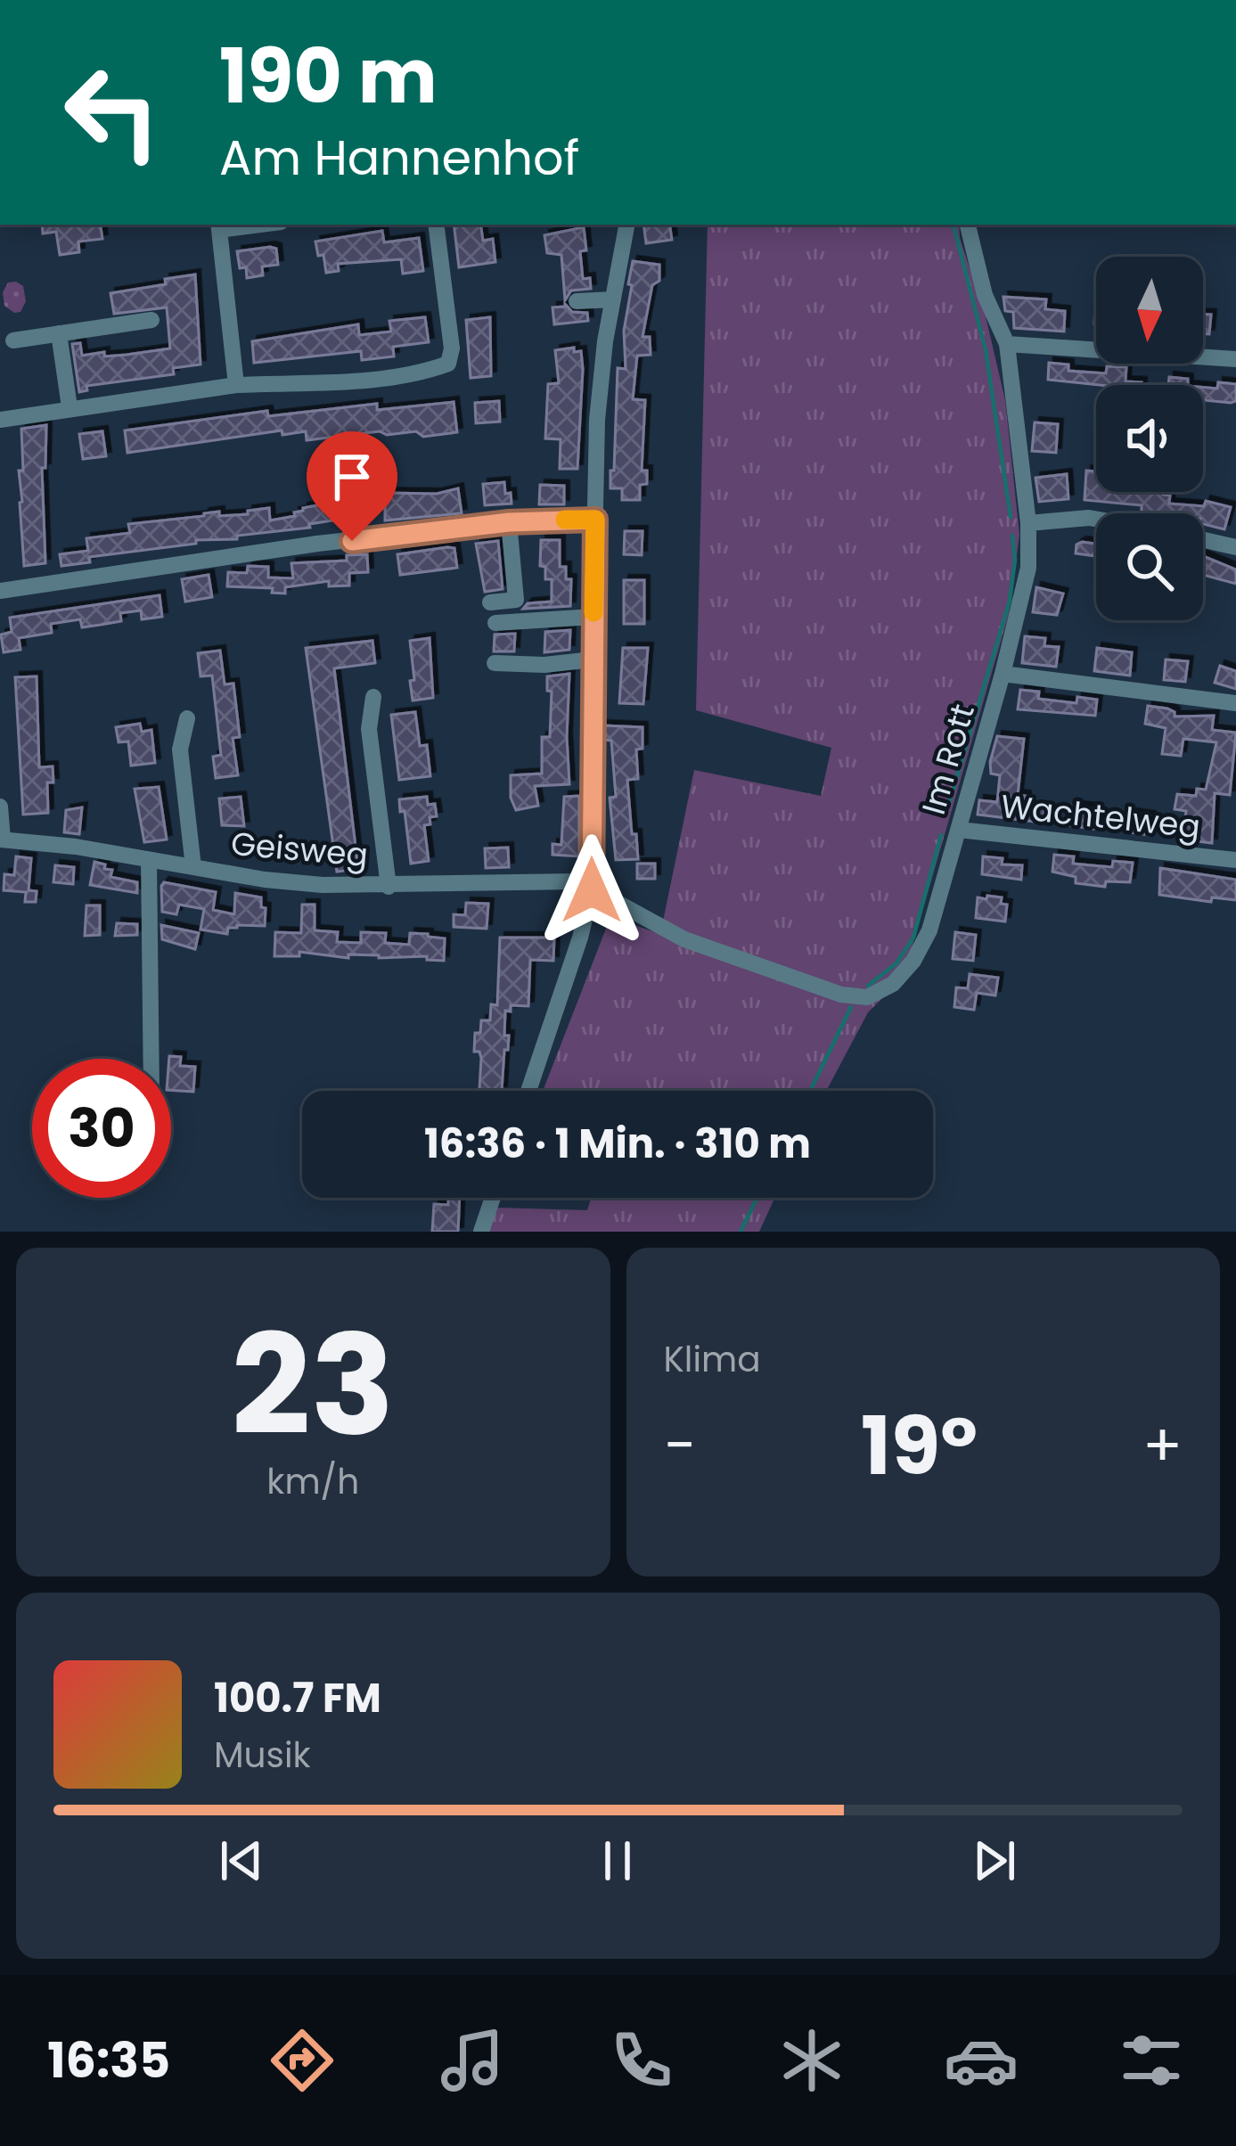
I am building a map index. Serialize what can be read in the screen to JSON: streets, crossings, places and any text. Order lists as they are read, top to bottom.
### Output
{
  "streets": {
    "street": ["Im Rott", "Wachtelweg", "Geisweg"]
  },
  "crossings": [
    ["Im Rott", "Wachtelweg"],
    ["Im Rott", "Geisweg"]
  ],
  "north": "bottom",
  "page": {
    "turn": ["190 m", "Am Hannenhof"],
    "limit": "30",
    "trip": "16:36 · 1 Min. · 310 m",
    "tile": [
      ["23", "km/h"],
      "Klima"
    ],
    "heat": ["−", "19°", "+"],
    "song": ["100.7 FM", "Musik"],
    "tabs": "16:35"
  }
}
